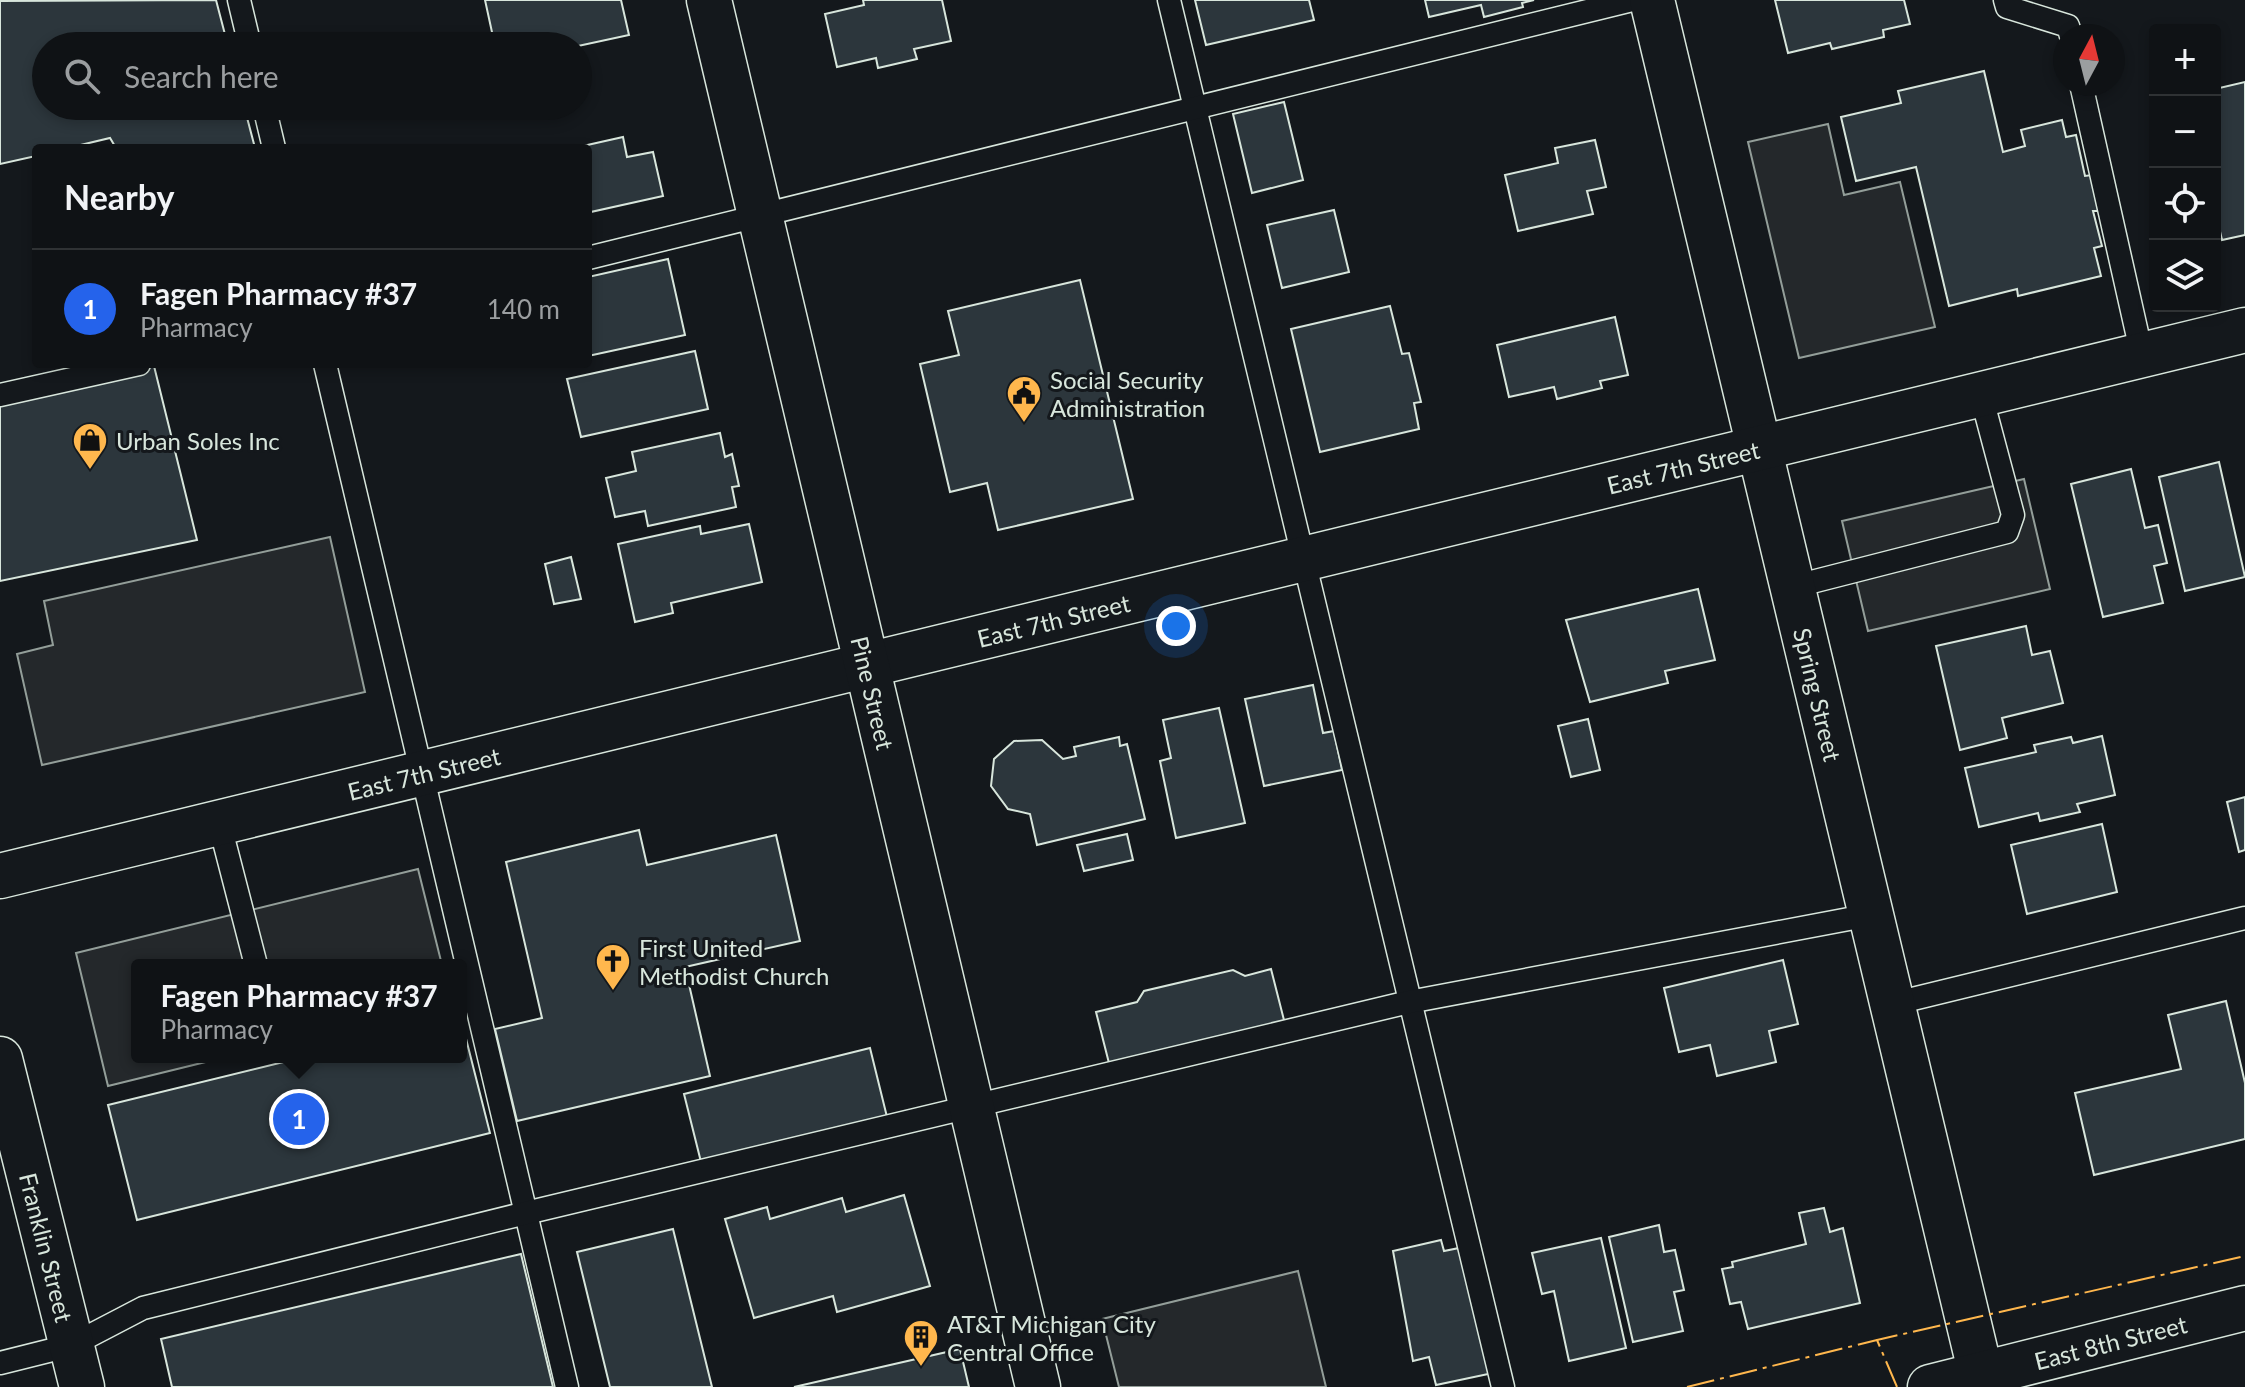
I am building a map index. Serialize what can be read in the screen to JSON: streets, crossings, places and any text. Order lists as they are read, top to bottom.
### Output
{
  "streets": {
    "street": [
      "East 7th Street",
      "Pine Street",
      "Spring Street",
      "Franklin Street",
      "East 8th Street"
    ]
  },
  "crossings": [
    ["East 7th Street", "Pine Street"],
    ["East 7th Street", "Spring Street"],
    ["Spring Street", "East 8th Street"]
  ],
  "places": {
    "public building": ["Social Security Administration"],
    "shop": ["Urban Soles Inc"],
    "church": ["First United Methodist Church"],
    "building": ["AT&T Michigan City Central Office"]
  },
  "north": "top",
  "page": {
    "map_buttons": ["+", "−"],
    "search": "Search here",
    "heading": "Nearby",
    "list": [
      {
        "mark": "1",
        "name": "Fagen Pharmacy #37",
        "note": "Pharmacy",
        "value": "140 m"
      }
    ],
    "popup": ["Fagen Pharmacy #37", "Pharmacy"],
    "pins": "1"
  }
}
